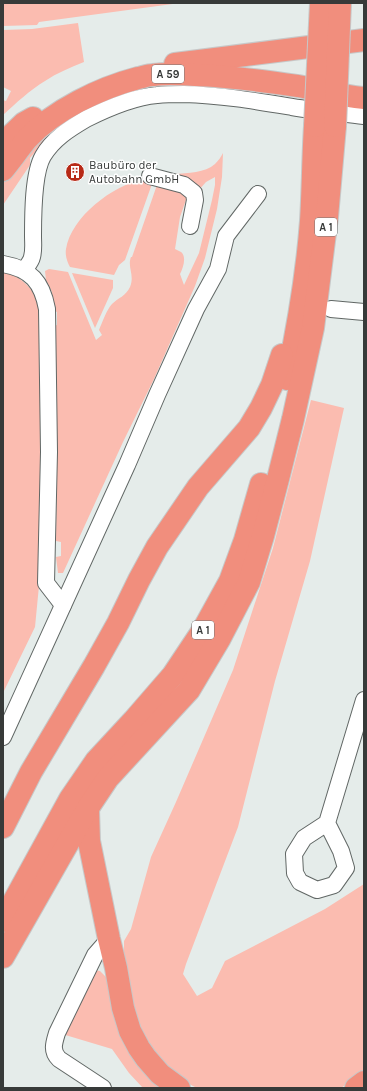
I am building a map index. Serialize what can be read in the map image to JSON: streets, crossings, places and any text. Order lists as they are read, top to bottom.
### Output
{
  "streets": {
    "highway": ["A 59", "A 1"]
  },
  "places": {
    "building": ["Baubüro der Autobahn GmbH"]
  }
}
